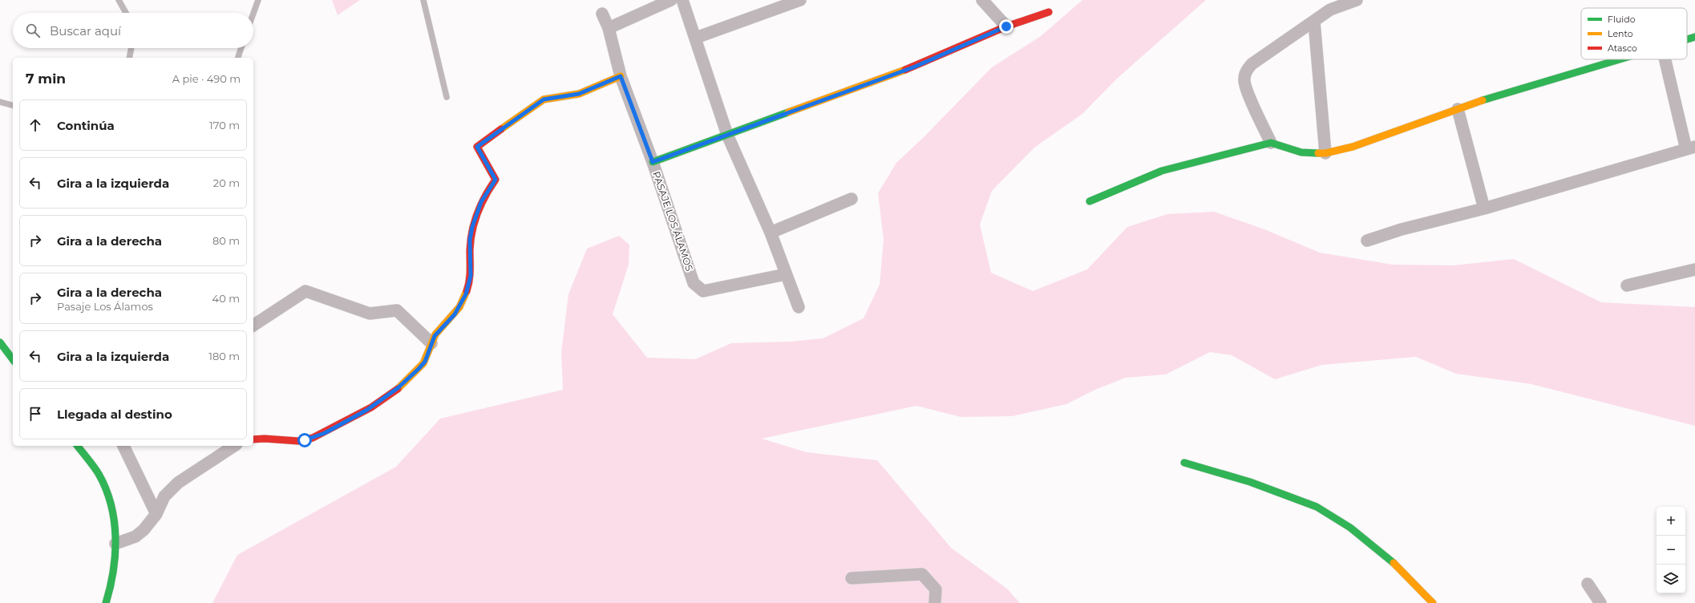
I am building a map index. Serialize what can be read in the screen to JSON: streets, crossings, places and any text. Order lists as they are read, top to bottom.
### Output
{
  "streets": {
    "street": ["PASAJE LOS ÁLAMOS"]
  },
  "legend": ["Fluido", "Lento", "Atasco"],
  "page": {
    "search": "Buscar aquí",
    "heading": ["7 min", "A pie · 490 m"],
    "list": [
      ["Continúa", "170 m"],
      ["Gira a la izquierda", "20 m"],
      ["Gira a la derecha", "80 m"],
      ["Gira a la derecha", "Pasaje Los Álamos", "40 m"],
      ["Gira a la izquierda", "180 m"],
      "Llegada al destino"
    ],
    "map_buttons": ["+", "−"]
  }
}
